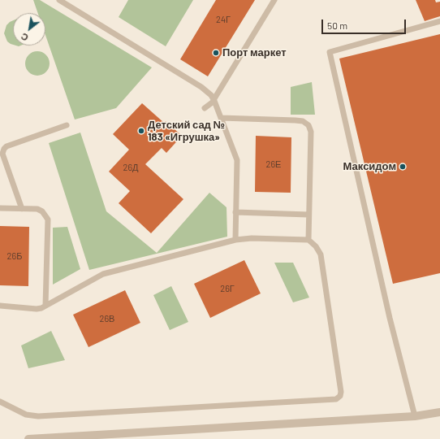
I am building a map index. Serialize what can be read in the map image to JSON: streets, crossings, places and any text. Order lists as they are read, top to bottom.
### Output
{
  "places": ["Порт маркет", "Детский сад № 183 «Игрушка»", "Максидом"],
  "house_numbers": [
    "24Г",
    "26Е",
    "26Д",
    "26Б",
    "26Г",
    "26В"
  ],
  "scale_bar": "50 m",
  "north": "bottom left"
}
